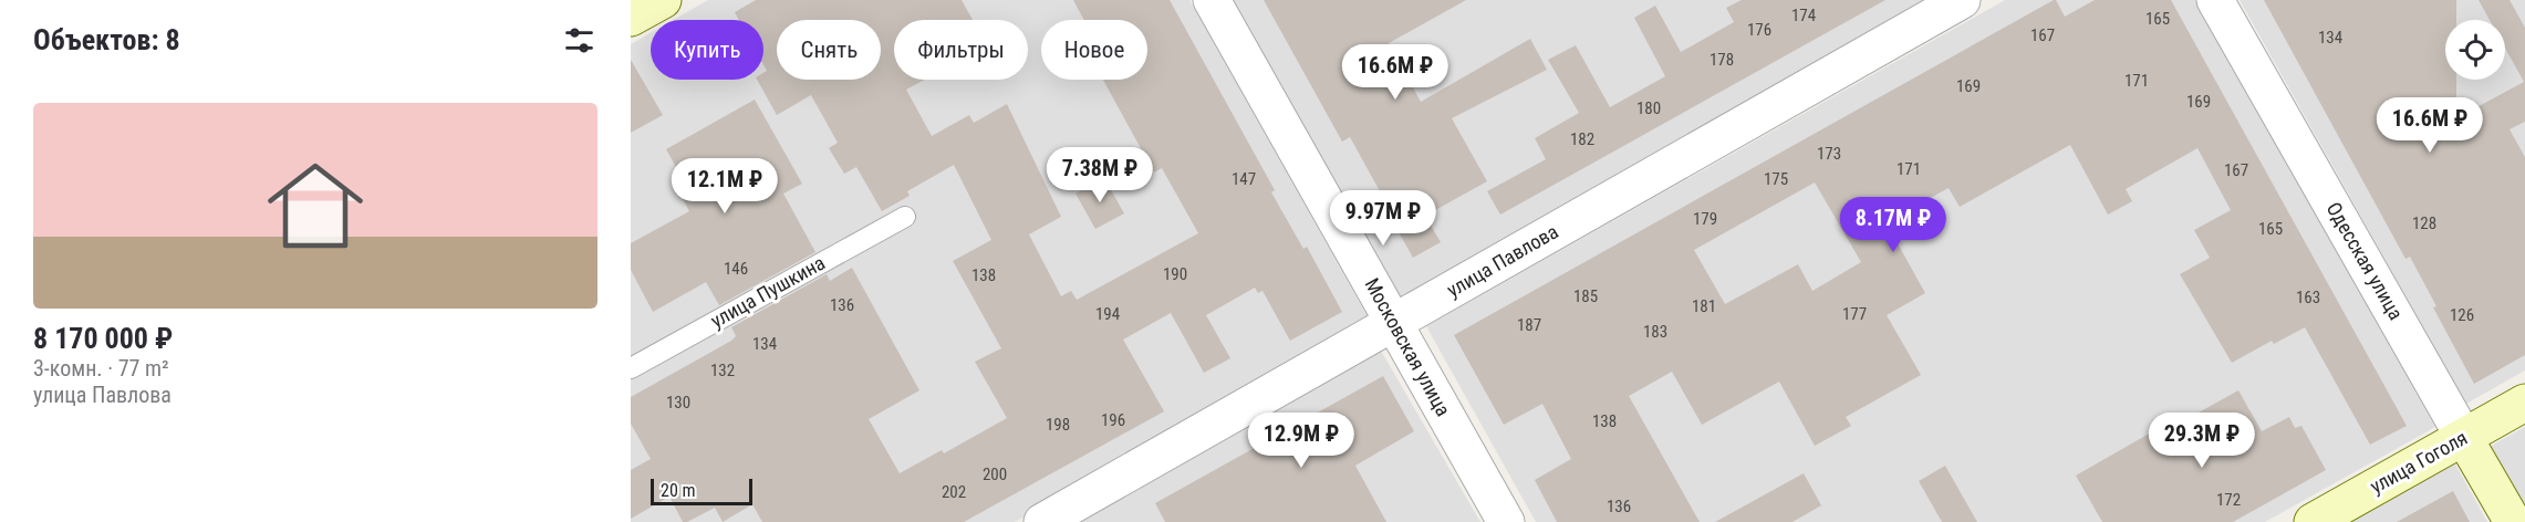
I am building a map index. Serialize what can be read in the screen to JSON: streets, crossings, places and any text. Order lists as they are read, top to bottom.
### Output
{
  "streets": {
    "street": [
      "улица Павлова",
      "Одесская улица",
      "Московская улица",
      "улица Гоголя"
    ],
    "lane": ["улица Пушкина"]
  },
  "crossings": [
    ["улица Павлова", "Московская улица"],
    ["Одесская улица", "улица Гоголя"]
  ],
  "house_numbers": [
    "174",
    "165",
    "176",
    "167",
    "134",
    "178",
    "171",
    "169",
    "169",
    "180",
    "182",
    "173",
    "171",
    "167",
    "147",
    "175",
    "179",
    "128",
    "165",
    "146",
    "190",
    "138",
    "185",
    "163",
    "136",
    "181",
    "194",
    "177",
    "126",
    "187",
    "183",
    "134",
    "132",
    "130",
    "196",
    "138",
    "198",
    "200",
    "202",
    "172",
    "136"
  ],
  "scale_bar": "20 m",
  "page": {
    "heading": "Объектов: 8",
    "chip": [
      "Купить",
      "Снять",
      "Фильтры",
      "Новое"
    ],
    "price": [
      "16.6M ₽",
      "16.6M ₽",
      "7.38M ₽",
      "12.1M ₽",
      "9.97M ₽",
      "8.17M ₽",
      "12.9M ₽",
      "29.3M ₽"
    ],
    "list": [
      {
        "name": "8 170 000 ₽",
        "note": "3-комн. · 77 m² · улица Павлова"
      }
    ],
    "scale": "20 m"
  }
}
